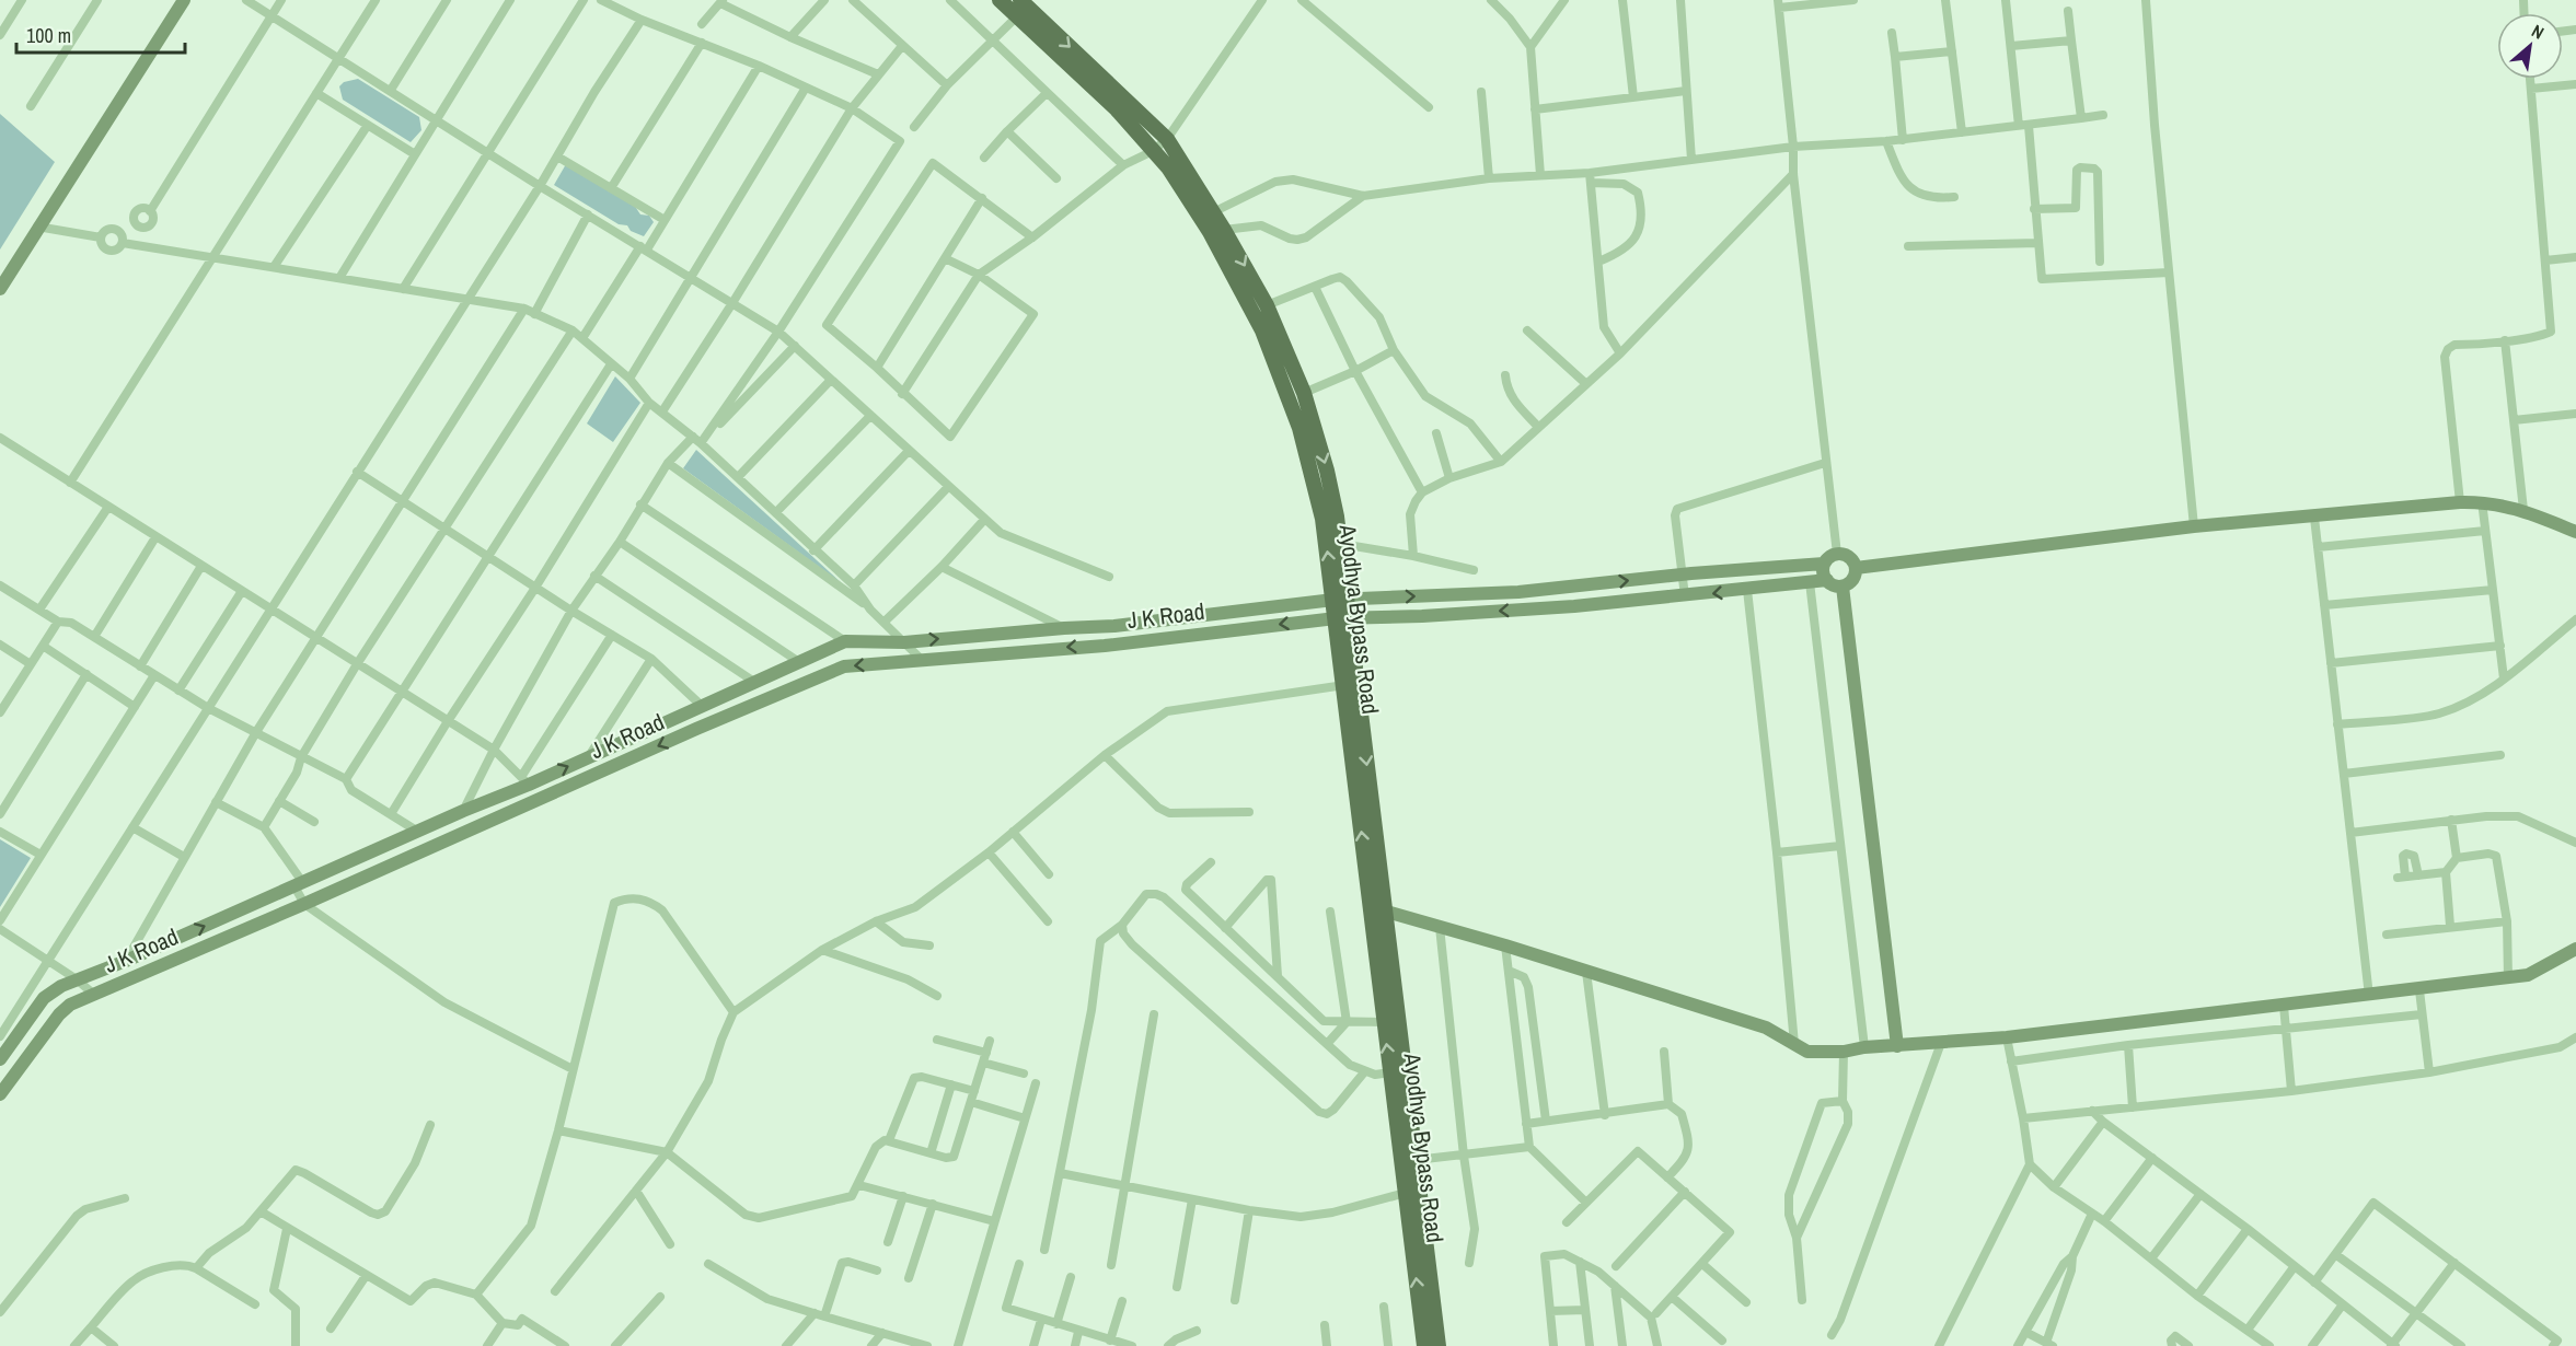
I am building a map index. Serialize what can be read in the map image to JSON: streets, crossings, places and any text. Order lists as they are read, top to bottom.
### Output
{
  "streets": {
    "main road": ["Ayodhya Bypass Road"],
    "street": ["J K Road"]
  },
  "crossings": [
    ["J K Road", "Ayodhya Bypass Road"]
  ],
  "scale_bar": "100 m",
  "north": "top right"
}
